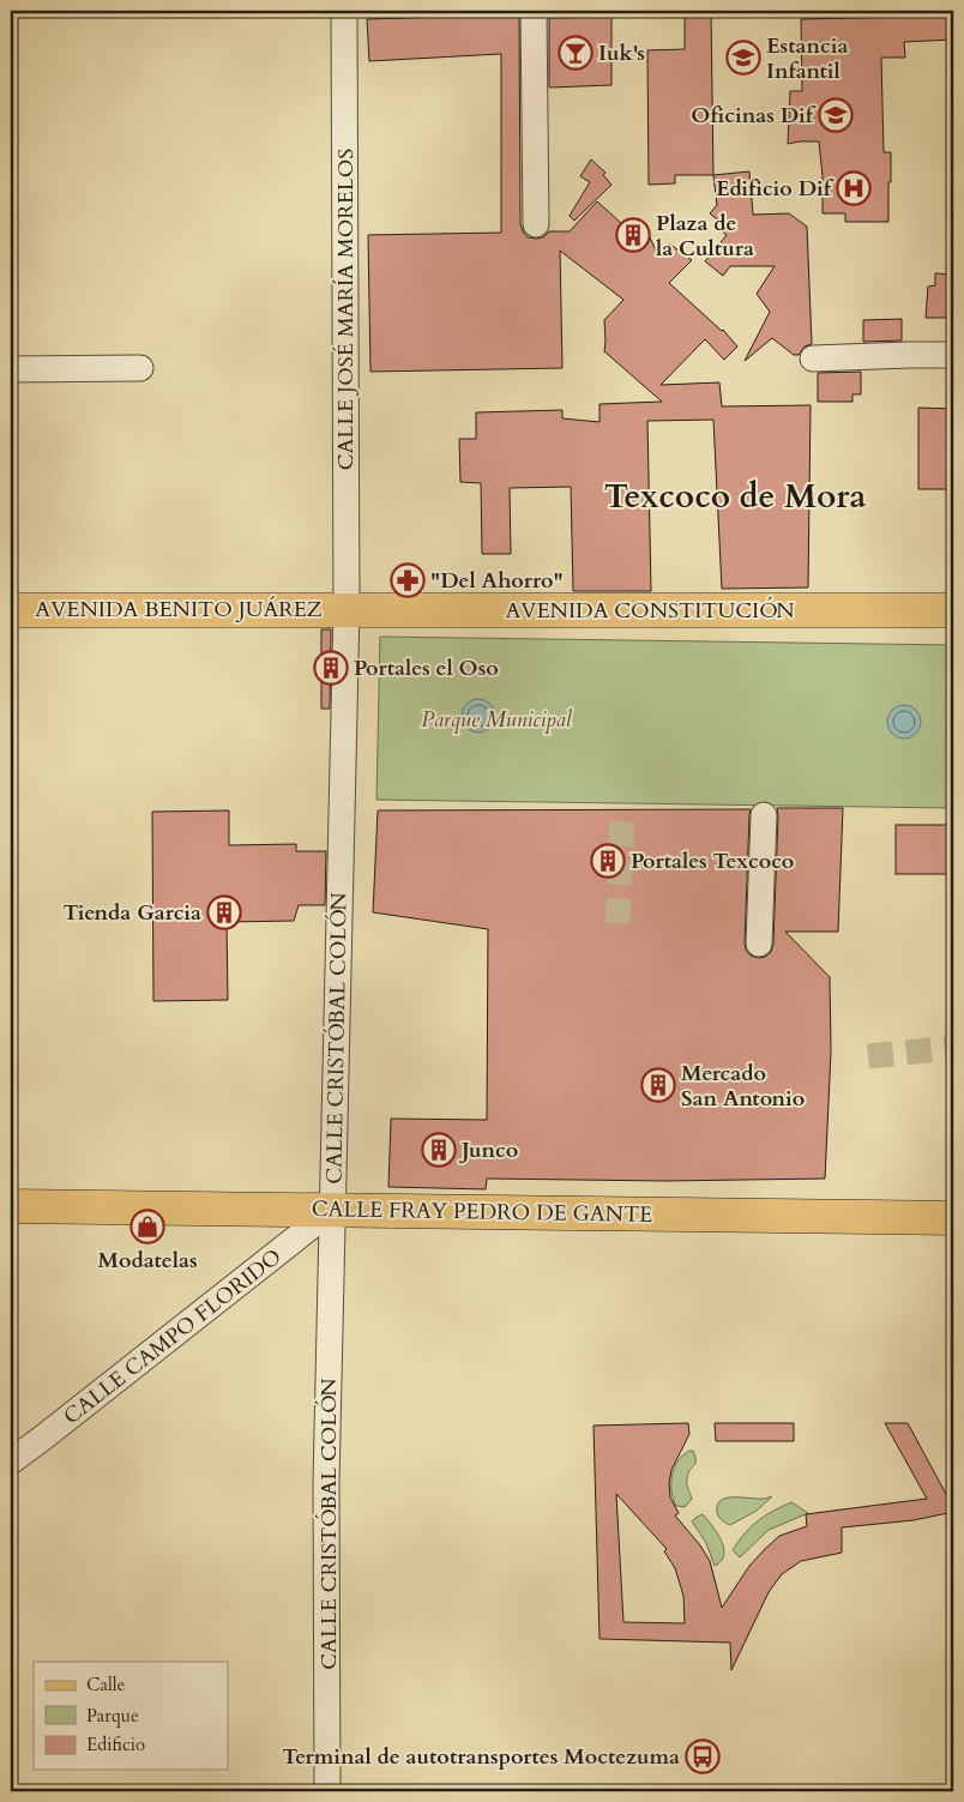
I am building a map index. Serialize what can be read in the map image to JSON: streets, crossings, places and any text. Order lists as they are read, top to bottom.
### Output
{
  "streets": {
    "main road": ["AVENIDA BENITO JUÁREZ", "AVENIDA CONSTITUCIÓN", "CALLE FRAY PEDRO DE GANTE"],
    "street": ["CALLE JOSÉ MARÍA MORELOS", "CALLE CRISTÓBAL COLÓN", "CALLE CAMPO FLORIDO"]
  },
  "crossings": [
    ["CALLE JOSÉ MARÍA MORELOS", "AVENIDA BENITO JUÁREZ"],
    ["CALLE JOSÉ MARÍA MORELOS", "AVENIDA CONSTITUCIÓN"],
    ["CALLE JOSÉ MARÍA MORELOS", "CALLE CRISTÓBAL COLÓN"],
    ["AVENIDA BENITO JUÁREZ", "AVENIDA CONSTITUCIÓN"],
    ["AVENIDA BENITO JUÁREZ", "CALLE CRISTÓBAL COLÓN"],
    ["AVENIDA CONSTITUCIÓN", "CALLE CRISTÓBAL COLÓN"],
    ["CALLE CRISTÓBAL COLÓN", "CALLE FRAY PEDRO DE GANTE"],
    ["CALLE CRISTÓBAL COLÓN", "CALLE CAMPO FLORIDO"],
    ["CALLE FRAY PEDRO DE GANTE", "CALLE CAMPO FLORIDO"]
  ],
  "districts": ["Texcoco de Mora"],
  "parks": ["Parque Municipal"],
  "places": {
    "bar": ["Iuk's"],
    "school or university": ["Estancia Infantil", "Oficinas Dif"],
    "hospital": ["Edificio Dif"],
    "building": [
      "Plaza de la Cultura",
      "Portales el Oso",
      "Portales Texcoco",
      "Tienda Garcia",
      "Mercado San Antonio",
      "Junco"
    ],
    "pharmacy": ["\"Del Ahorro\""],
    "shop": ["Modatelas"],
    "bus stop": ["Terminal de autotransportes Moctezuma"]
  },
  "legend": ["Calle", "Parque", "Edificio"]
}
